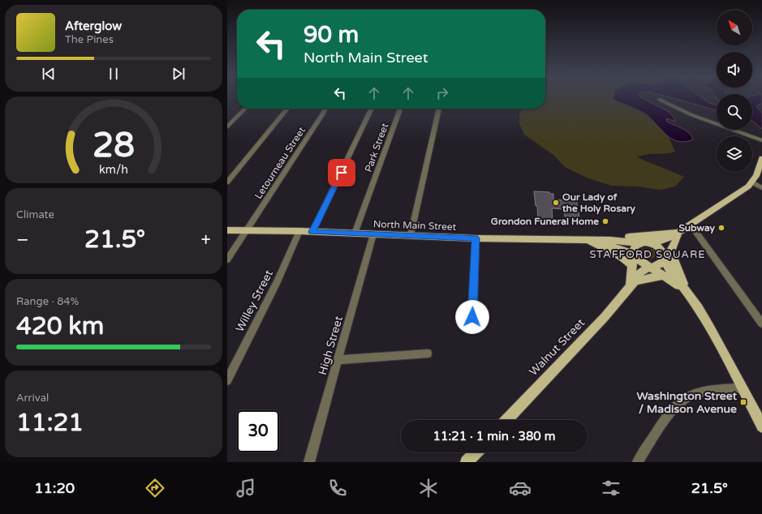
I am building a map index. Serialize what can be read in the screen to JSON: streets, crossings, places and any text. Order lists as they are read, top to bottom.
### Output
{
  "streets": {
    "main road": ["North Main Street", "Walnut Street"],
    "street": [
      "Park Street",
      "Letourneau Street",
      "Willey Street",
      "High Street"
    ]
  },
  "crossings": [
    ["Park Street", "North Main Street"],
    ["Letourneau Street", "North Main Street"],
    ["North Main Street", "Willey Street"],
    ["North Main Street", "High Street"]
  ],
  "districts": ["STAFFORD SQUARE"],
  "places": {
    "other": ["Our Lady of the Holy Rosary", "Grondon Funeral Home", "Subway"],
    "transit": ["Washington Street / Madison Avenue"]
  },
  "north": "top left",
  "page": {
    "turn": ["90 m", "North Main Street"],
    "song": ["Afterglow", "The Pines"],
    "tile": [
      "Climate",
      ["Range · 84%", "420 km"],
      ["Arrival", "11:21"]
    ],
    "heat": ["−", "21.5°", "+"],
    "limit": "30",
    "trip": "11:21 · 1 min · 380 m",
    "tabs": ["11:20", "21.5°"],
    "gauge": ["28", "km/h"]
  }
}
